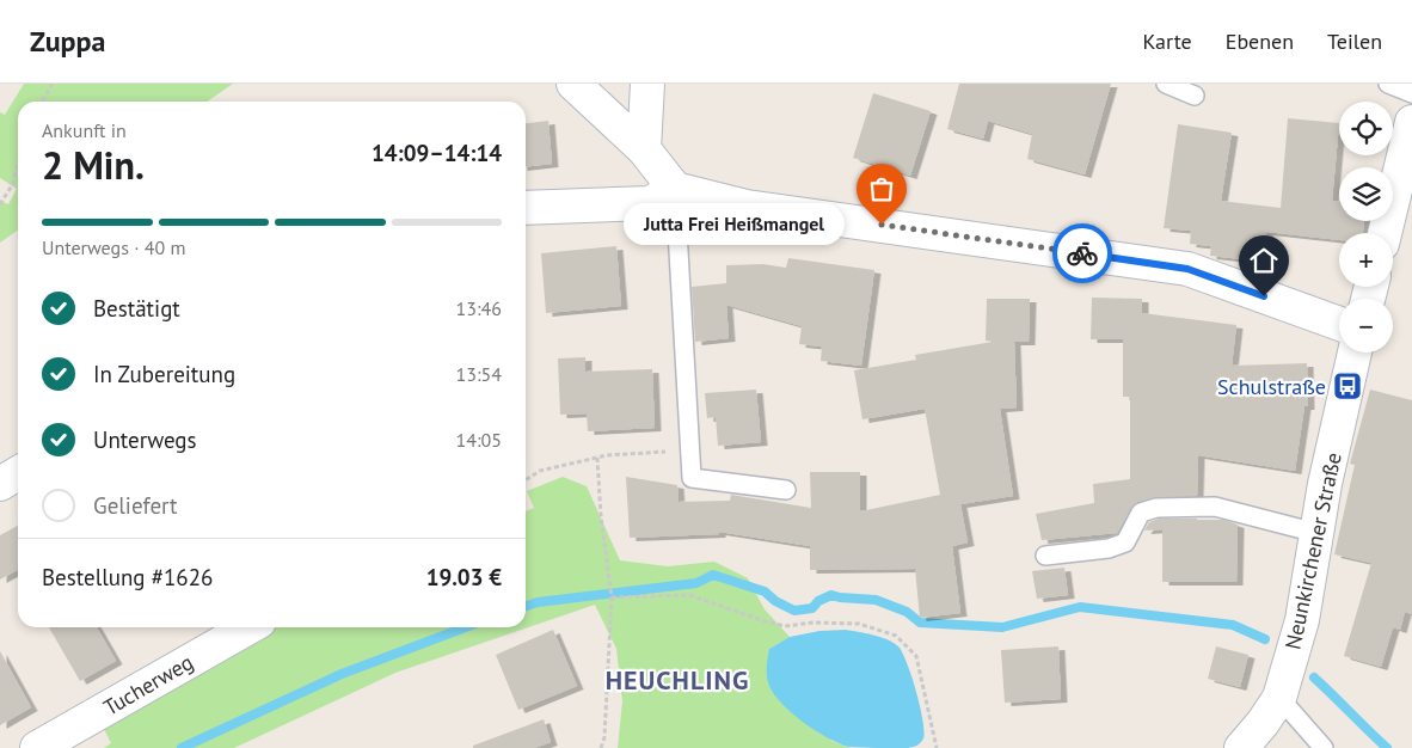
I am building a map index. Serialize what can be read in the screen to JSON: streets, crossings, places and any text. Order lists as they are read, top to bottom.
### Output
{
  "streets": {
    "street": ["Neunkirchener Straße", "Tucherweg"]
  },
  "districts": ["HEUCHLING"],
  "places": {
    "other": ["Jutta Frei Heißmangel"],
    "bus stop": ["Schulstraße"]
  },
  "page": {
    "header": "Zuppa",
    "nav": ["Karte", "Ebenen", "Teilen"],
    "map_buttons": ["+", "−"],
    "heading": ["2 Min.", "Ankunft in", "14:09–14:14"],
    "panel": ["Bestellung #1626", "19.03 €"],
    "bubble": "Jutta Frei Heißmangel",
    "bar": "Unterwegs · 40 m",
    "list": [
      ["Bestätigt", "13:46"],
      ["In Zubereitung", "13:54"],
      ["Unterwegs", "14:05"],
      "Geliefert"
    ]
  }
}
